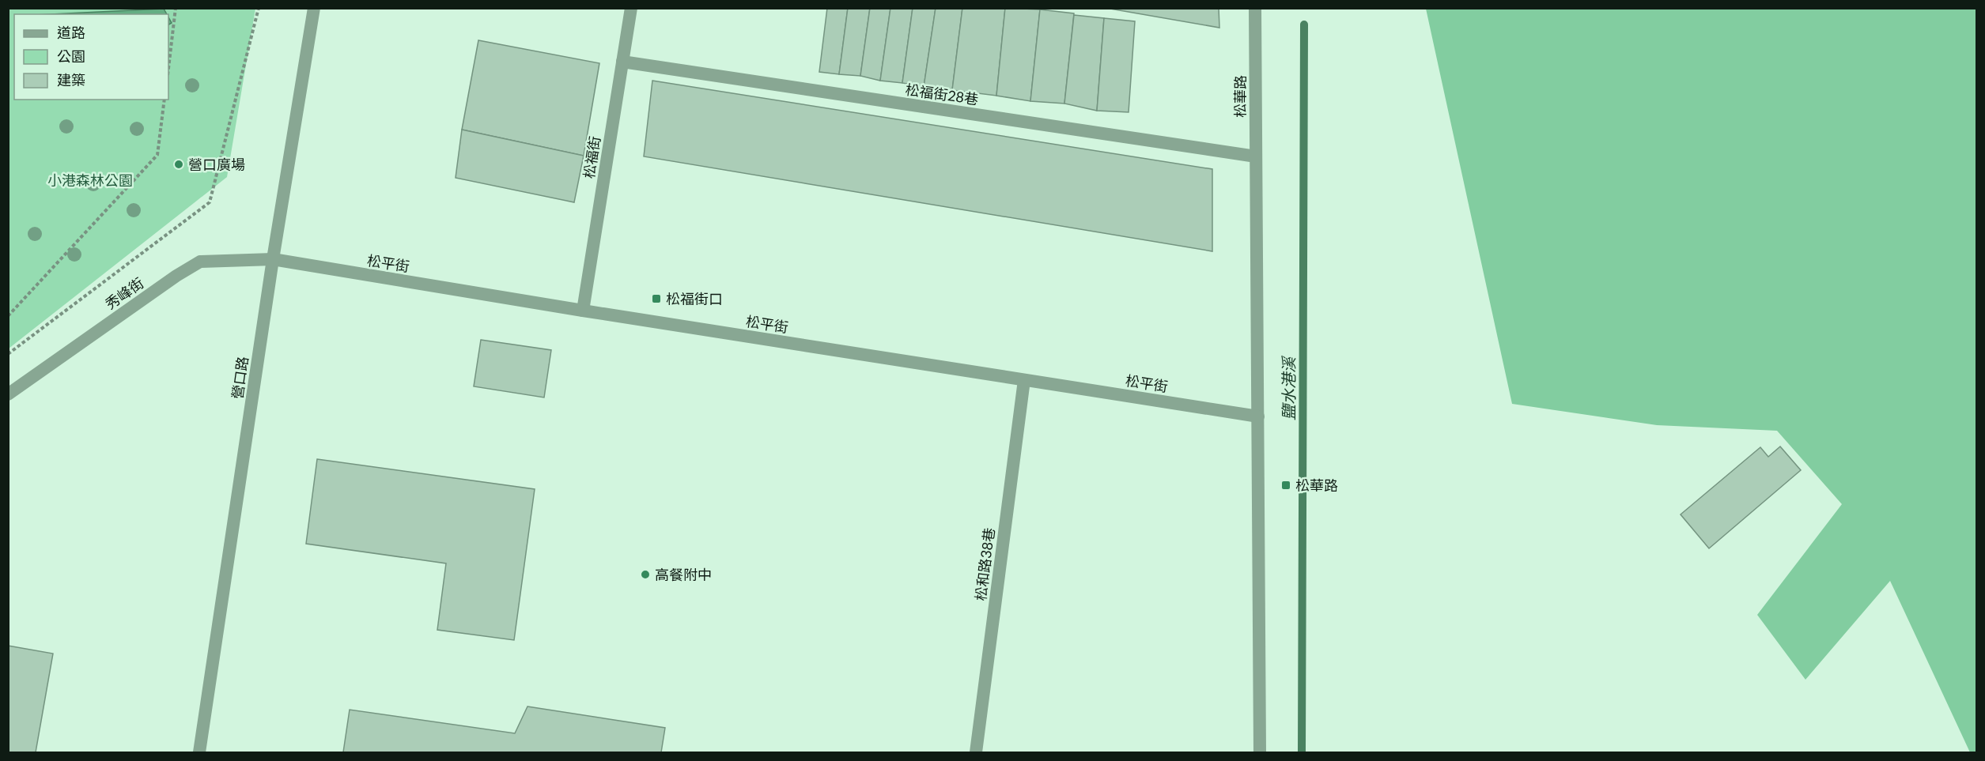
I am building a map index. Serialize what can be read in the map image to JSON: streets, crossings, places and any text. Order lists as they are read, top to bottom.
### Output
{
  "streets": {
    "street": [
      "松福街28巷",
      "松華路",
      "松福街",
      "松平街",
      "秀峰街",
      "營口路",
      "松和路38巷"
    ]
  },
  "crossings": [
    ["松福街28巷", "松華路"],
    ["松福街28巷", "松福街"],
    ["松華路", "松平街"],
    ["松福街", "松平街"],
    ["松平街", "秀峰街"],
    ["松平街", "營口路"],
    ["松平街", "松和路38巷"],
    ["秀峰街", "營口路"]
  ],
  "water": ["鹽水港溪"],
  "parks": ["小港森林公園"],
  "places": {
    "other": ["營口廣場", "高餐附中"],
    "transit": ["松福街口", "松華路"]
  },
  "legend": ["道路", "公園", "建築"]
}
